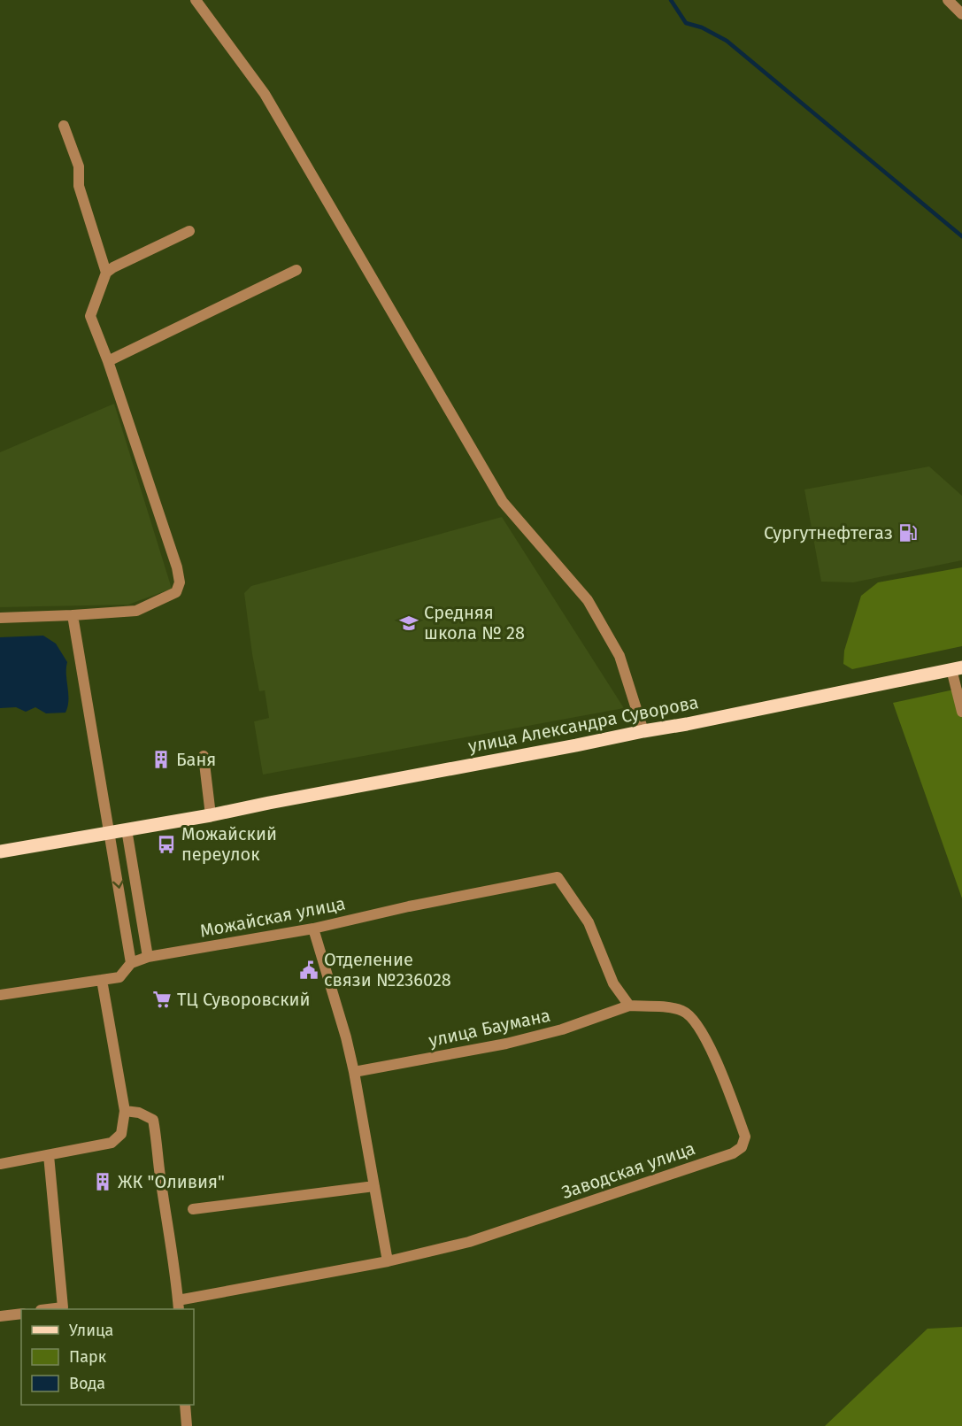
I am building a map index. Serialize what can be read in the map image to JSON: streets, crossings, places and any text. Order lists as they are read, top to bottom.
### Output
{
  "streets": {
    "main road": ["улица Александра Суворова"],
    "street": ["Можайская улица", "улица Баумана", "Заводская улица"]
  },
  "crossings": [
    ["Можайская улица", "улица Баумана"],
    ["Можайская улица", "Заводская улица"],
    ["улица Баумана", "Заводская улица"]
  ],
  "places": {
    "fuel station": ["Сургутнефтегаз"],
    "school or university": ["Средняя школа № 28"],
    "building": ["Баня", "ЖК \"Оливия\""],
    "bus stop": ["Можайский переулок"],
    "public building": ["Отделение связи №236028"],
    "supermarket": ["ТЦ Суворовский"]
  },
  "legend": ["Улица", "Парк", "Вода"]
}
